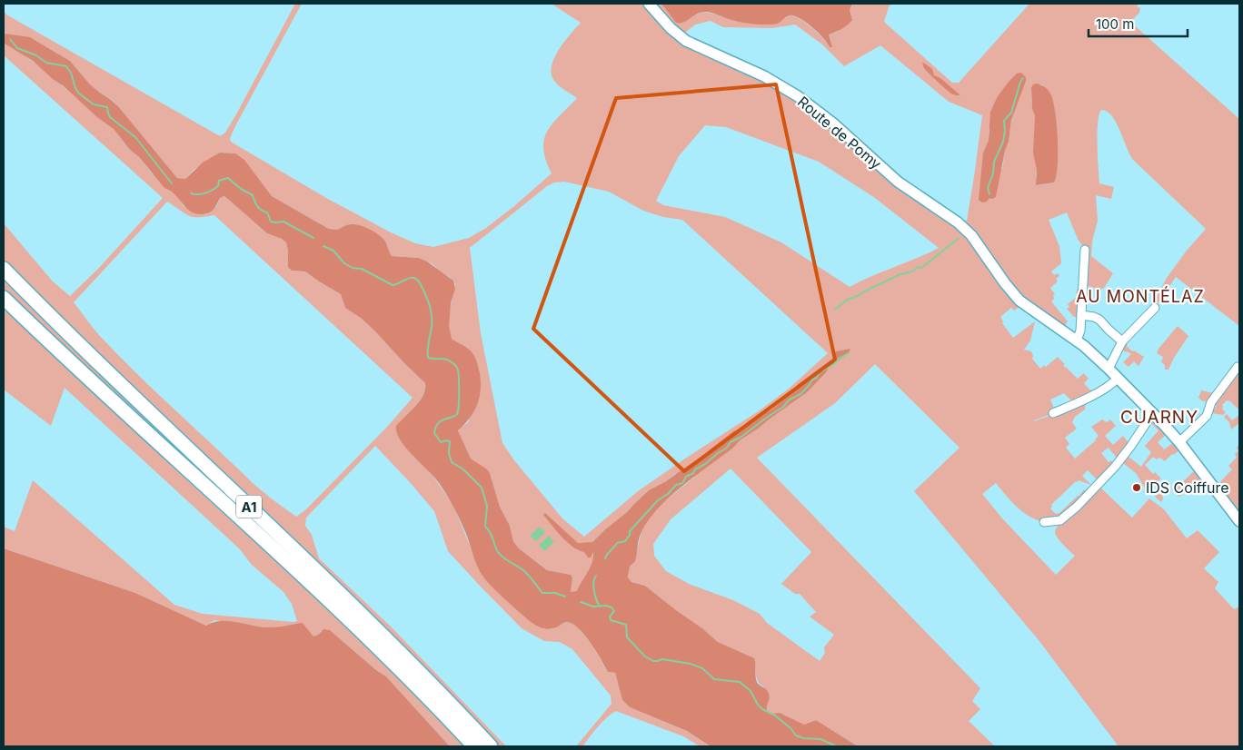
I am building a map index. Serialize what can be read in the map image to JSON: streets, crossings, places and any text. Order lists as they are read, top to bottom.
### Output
{
  "streets": {
    "highway": ["A1"],
    "street": ["Route de Pomy"]
  },
  "districts": ["AU MONTÉLAZ", "CUARNY"],
  "places": ["IDS Coiffure"],
  "scale_bar": "100 m"
}
